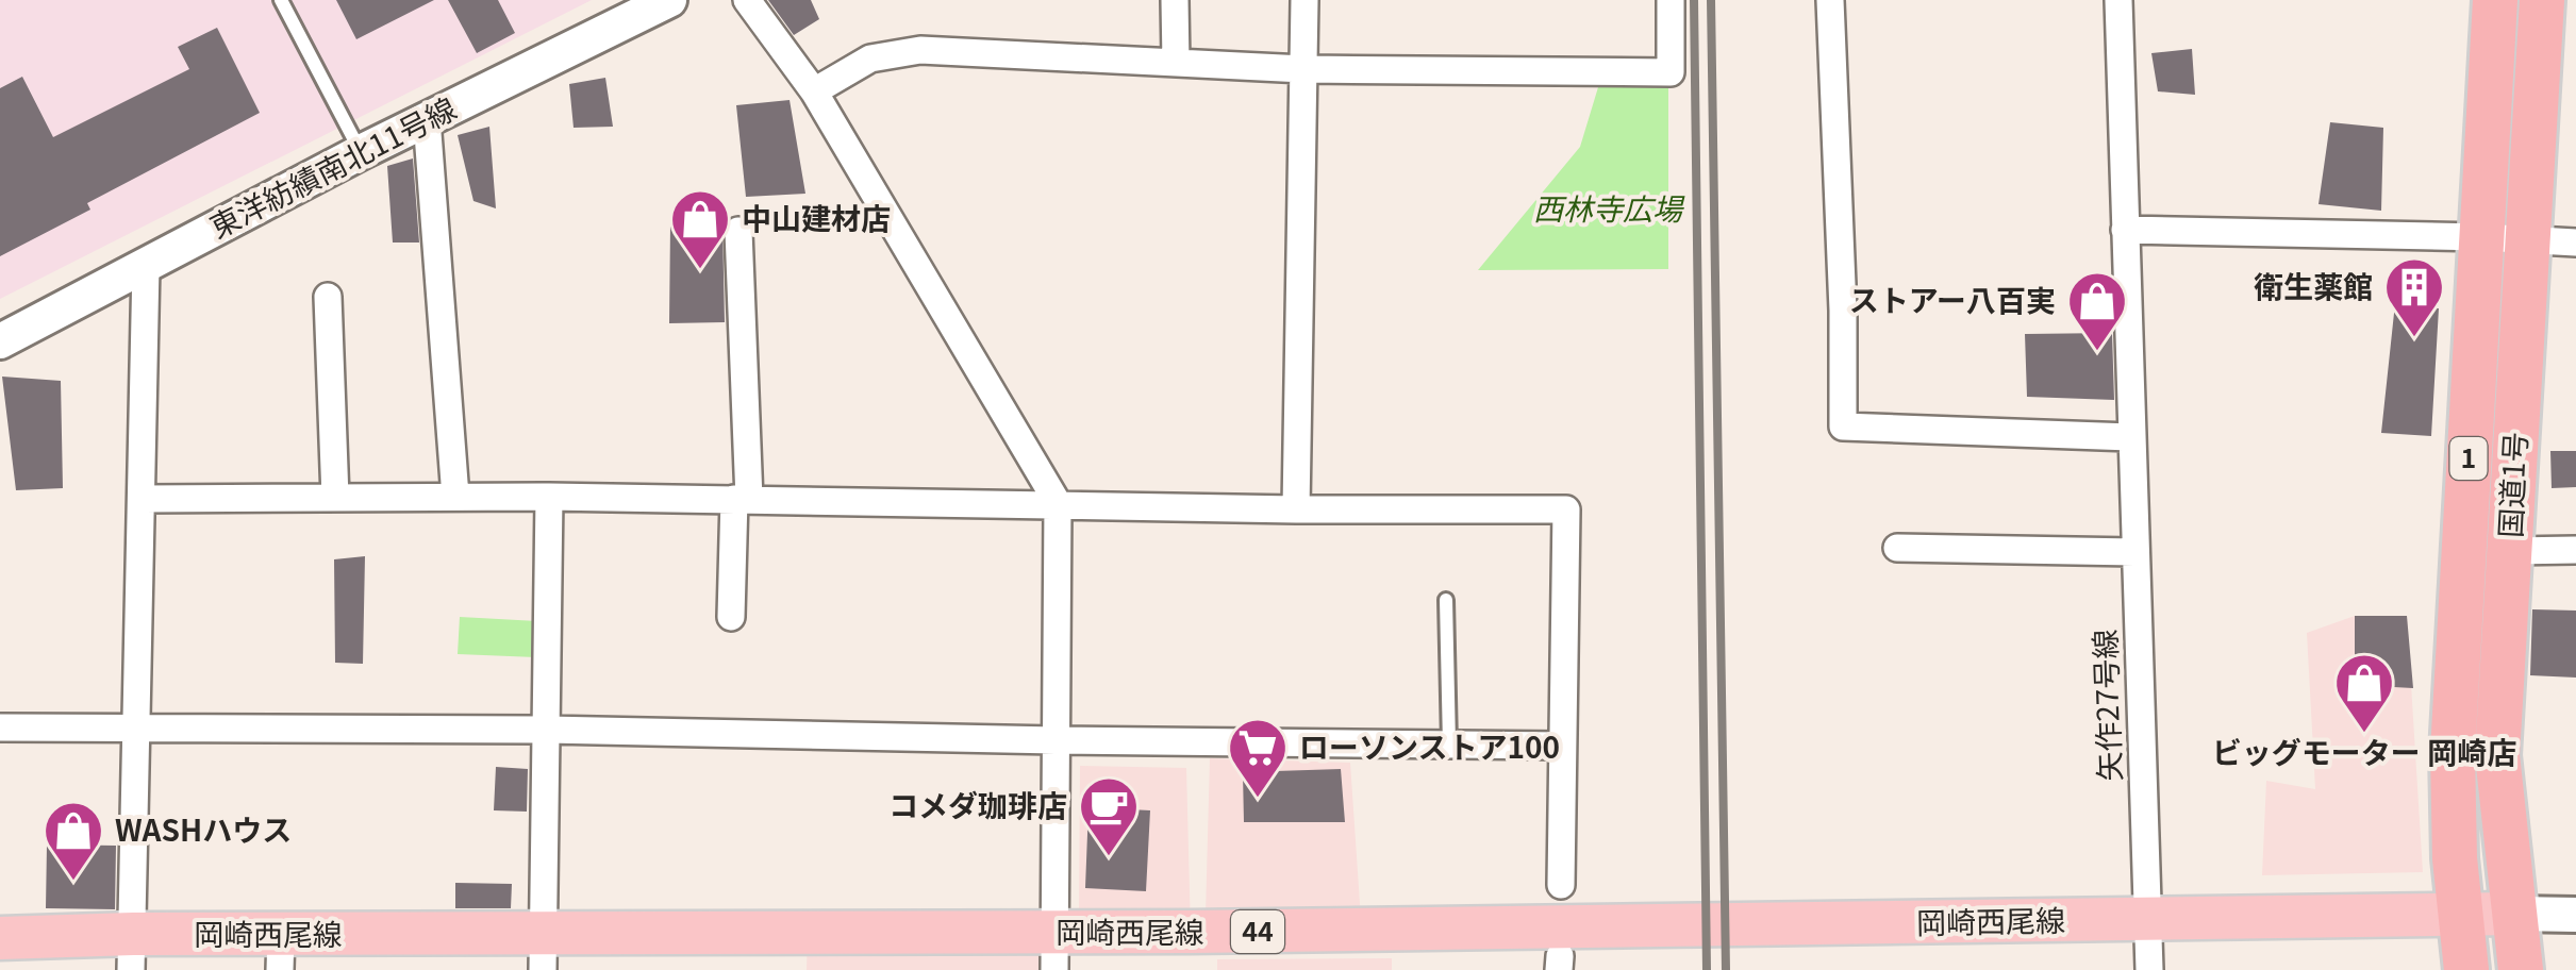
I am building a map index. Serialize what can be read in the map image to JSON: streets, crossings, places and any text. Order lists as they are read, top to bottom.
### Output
{
  "streets": {
    "highway": ["1", "国道1号"],
    "main road": ["岡崎西尾線", "44"],
    "street": ["東洋紡績南北11号線", "矢作27号線"]
  },
  "crossings": [
    ["国道1号", "岡崎西尾線"],
    ["矢作27号線", "岡崎西尾線"]
  ],
  "parks": ["西林寺広場"],
  "places": {
    "shop": [
      "中山建材店",
      "ストアー八百実",
      "ビッグモーター 岡崎店",
      "WASHハウス"
    ],
    "building": ["衛生薬館"],
    "supermarket": ["ローソンストア100"],
    "cafe": ["コメダ珈琲店"]
  }
}
